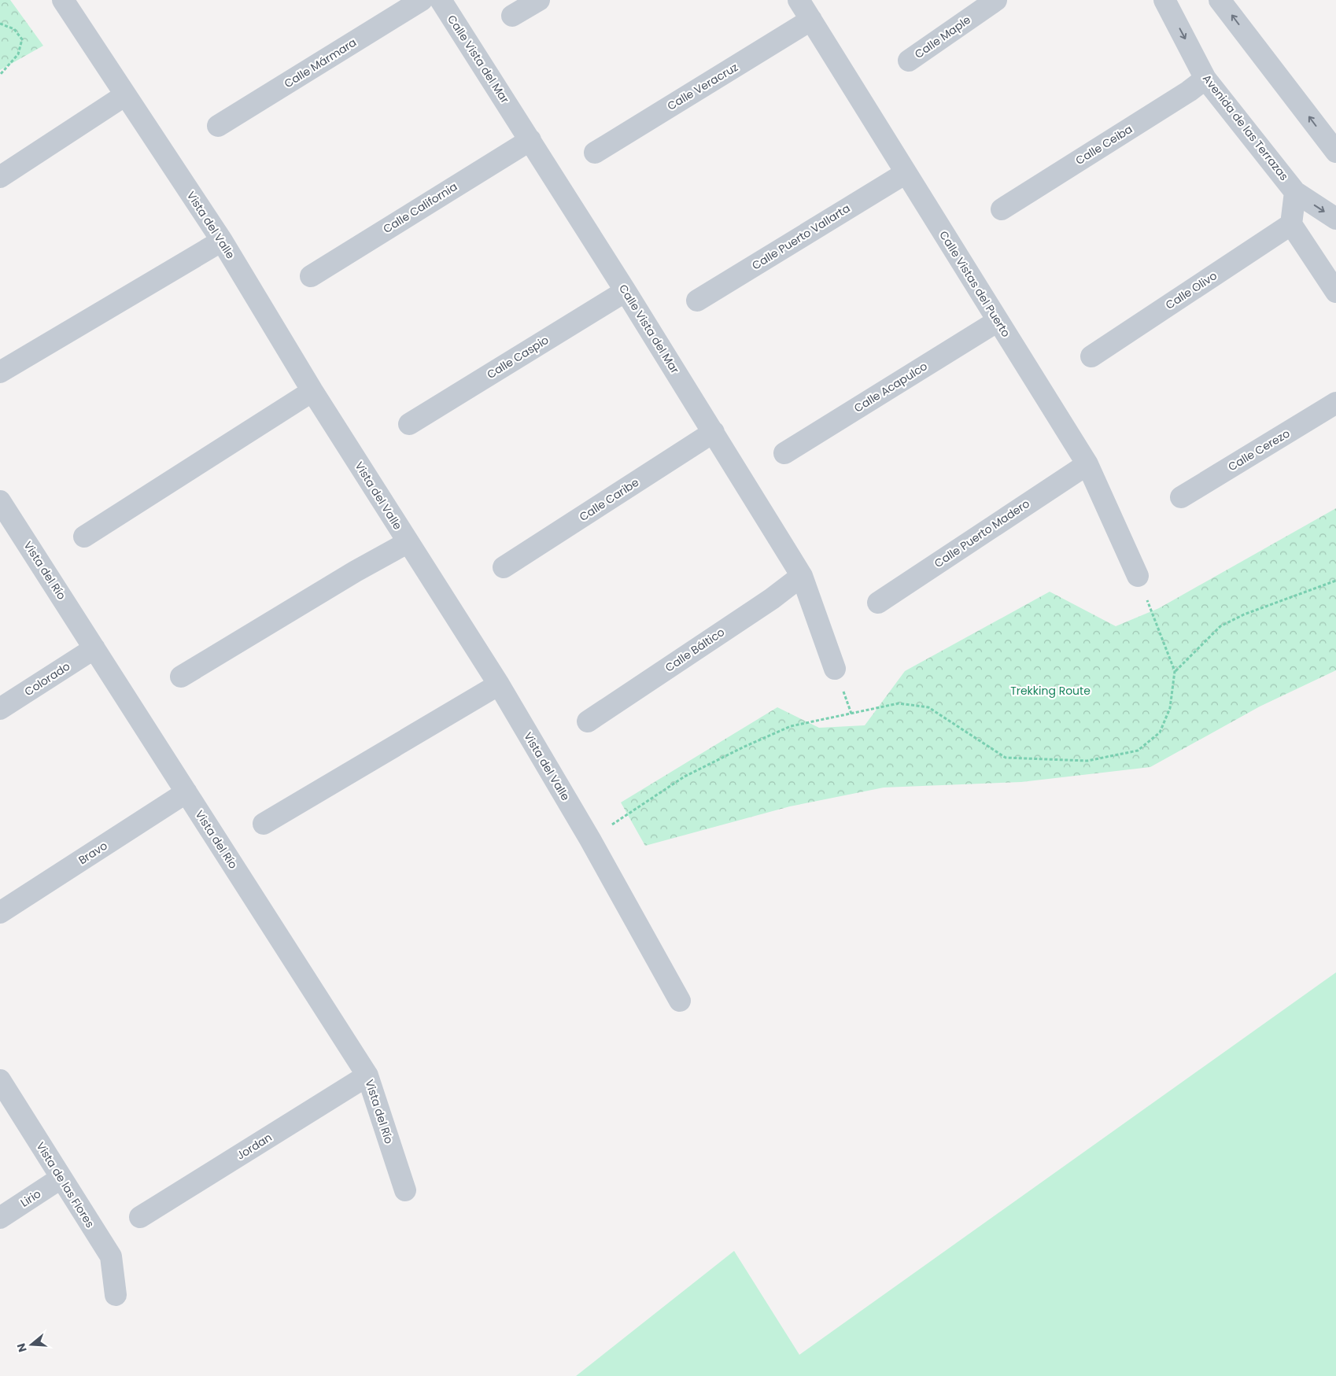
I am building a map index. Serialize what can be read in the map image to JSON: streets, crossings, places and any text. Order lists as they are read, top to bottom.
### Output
{
  "streets": {
    "street": [
      "Calle Maple",
      "Calle Vista del Mar",
      "Calle Mármara",
      "Calle Veracruz",
      "Avenida de las Terrazas",
      "Calle Ceiba",
      "Calle California",
      "Vista del Valle",
      "Calle Puerto Vallarta",
      "Calle Vistas del Puerto",
      "Calle Olivo",
      "Calle Caspio",
      "Calle Acapulco",
      "Calle Cerezo",
      "Calle Caribe",
      "Calle Puerto Madero",
      "Vista del Río",
      "Calle Báltico",
      "Colorado",
      "Bravo",
      "Jordan",
      "Vista de las Flores",
      "Lirio"
    ]
  },
  "crossings": [
    ["Calle Vista del Mar", "Calle California"],
    ["Calle Vista del Mar", "Calle Caspio"],
    ["Calle Vista del Mar", "Calle Caribe"],
    ["Calle Vista del Mar", "Calle Báltico"],
    ["Calle Veracruz", "Calle Vistas del Puerto"],
    ["Avenida de las Terrazas", "Calle Ceiba"],
    ["Avenida de las Terrazas", "Calle Olivo"],
    ["Calle Puerto Vallarta", "Calle Vistas del Puerto"],
    ["Calle Vistas del Puerto", "Calle Acapulco"],
    ["Calle Vistas del Puerto", "Calle Puerto Madero"],
    ["Vista del Río", "Colorado"],
    ["Vista del Río", "Bravo"],
    ["Vista del Río", "Jordan"],
    ["Vista de las Flores", "Lirio"]
  ],
  "parks": ["Trekking Route"],
  "north": "left"
}
